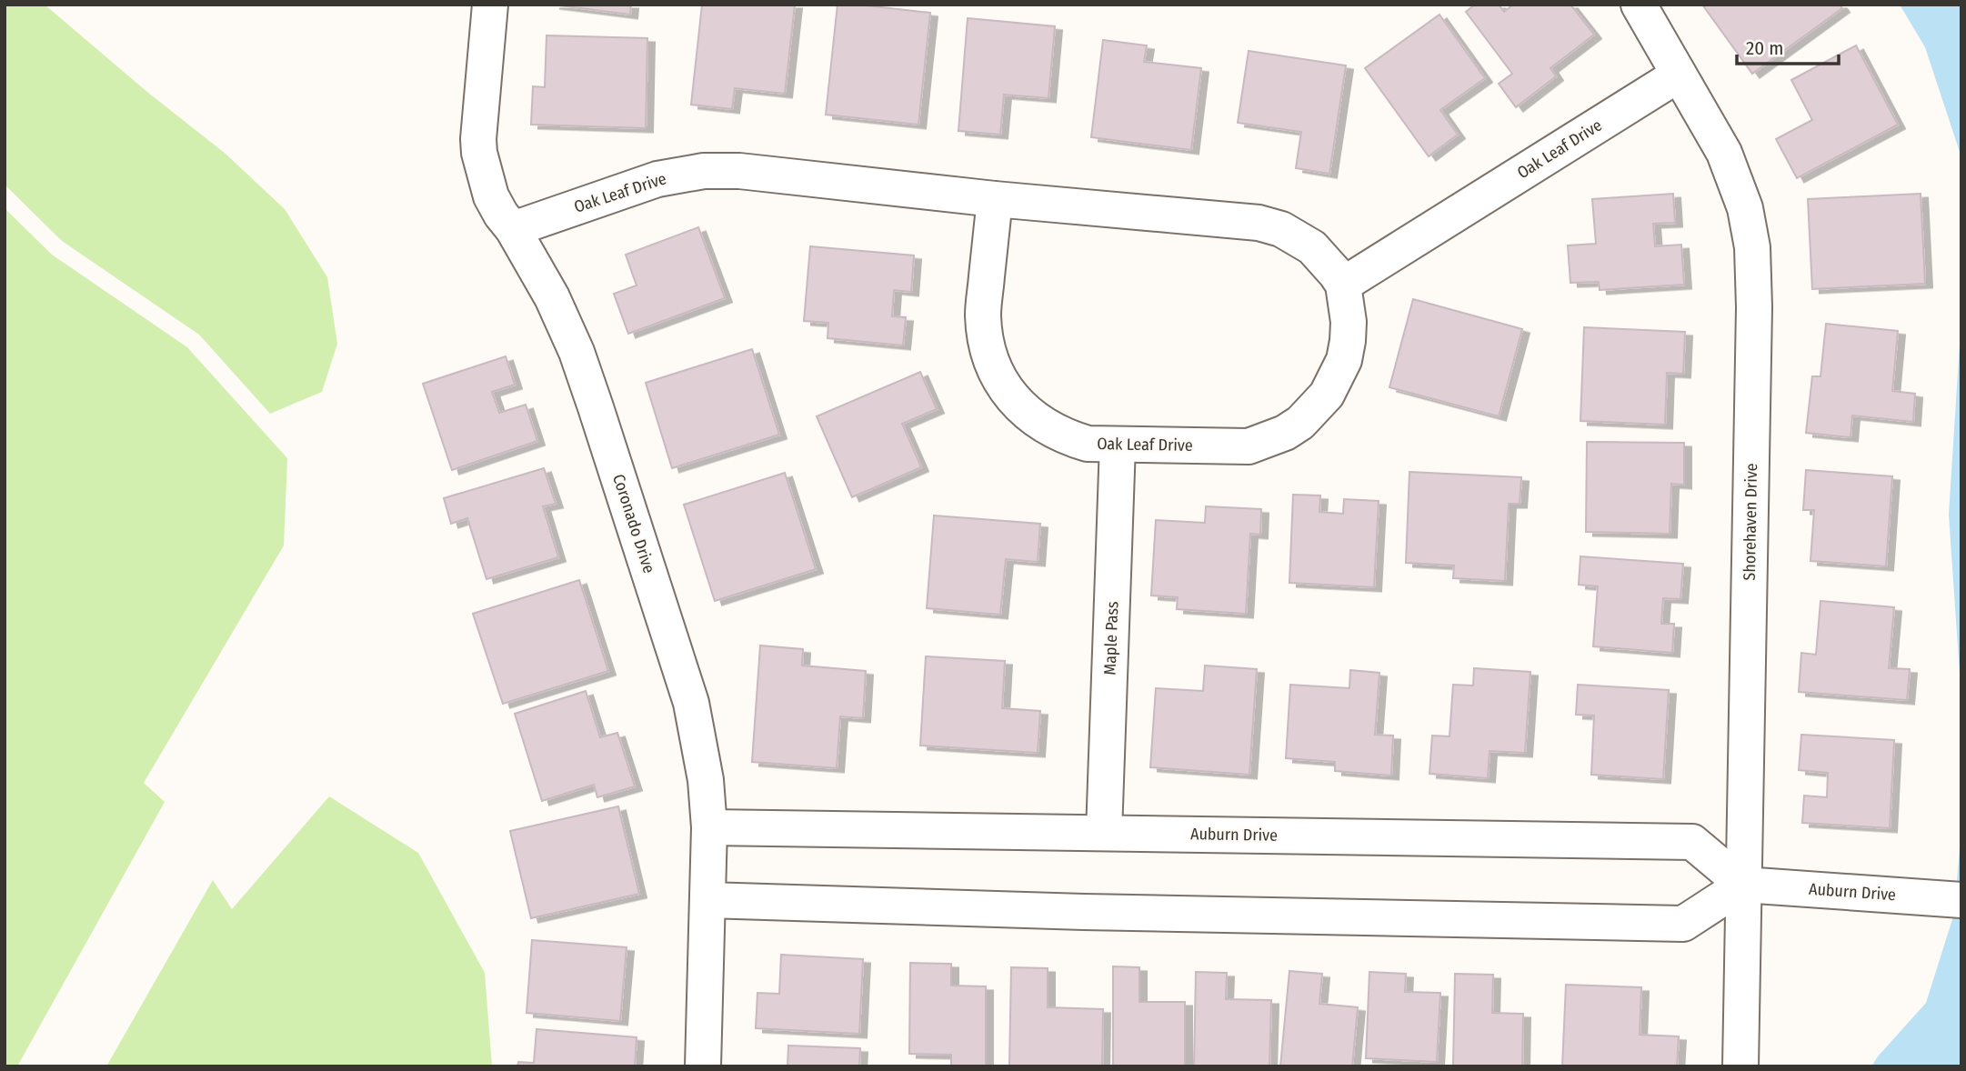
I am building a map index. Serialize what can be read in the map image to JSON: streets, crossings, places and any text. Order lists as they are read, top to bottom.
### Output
{
  "streets": {
    "street": [
      "Oak Leaf Drive",
      "Shorehaven Drive",
      "Coronado Drive",
      "Maple Pass",
      "Auburn Drive"
    ]
  },
  "crossings": [
    ["Oak Leaf Drive", "Shorehaven Drive"],
    ["Oak Leaf Drive", "Coronado Drive"],
    ["Oak Leaf Drive", "Maple Pass"],
    ["Shorehaven Drive", "Auburn Drive"],
    ["Coronado Drive", "Auburn Drive"],
    ["Maple Pass", "Auburn Drive"]
  ],
  "scale_bar": "20 m"
}
